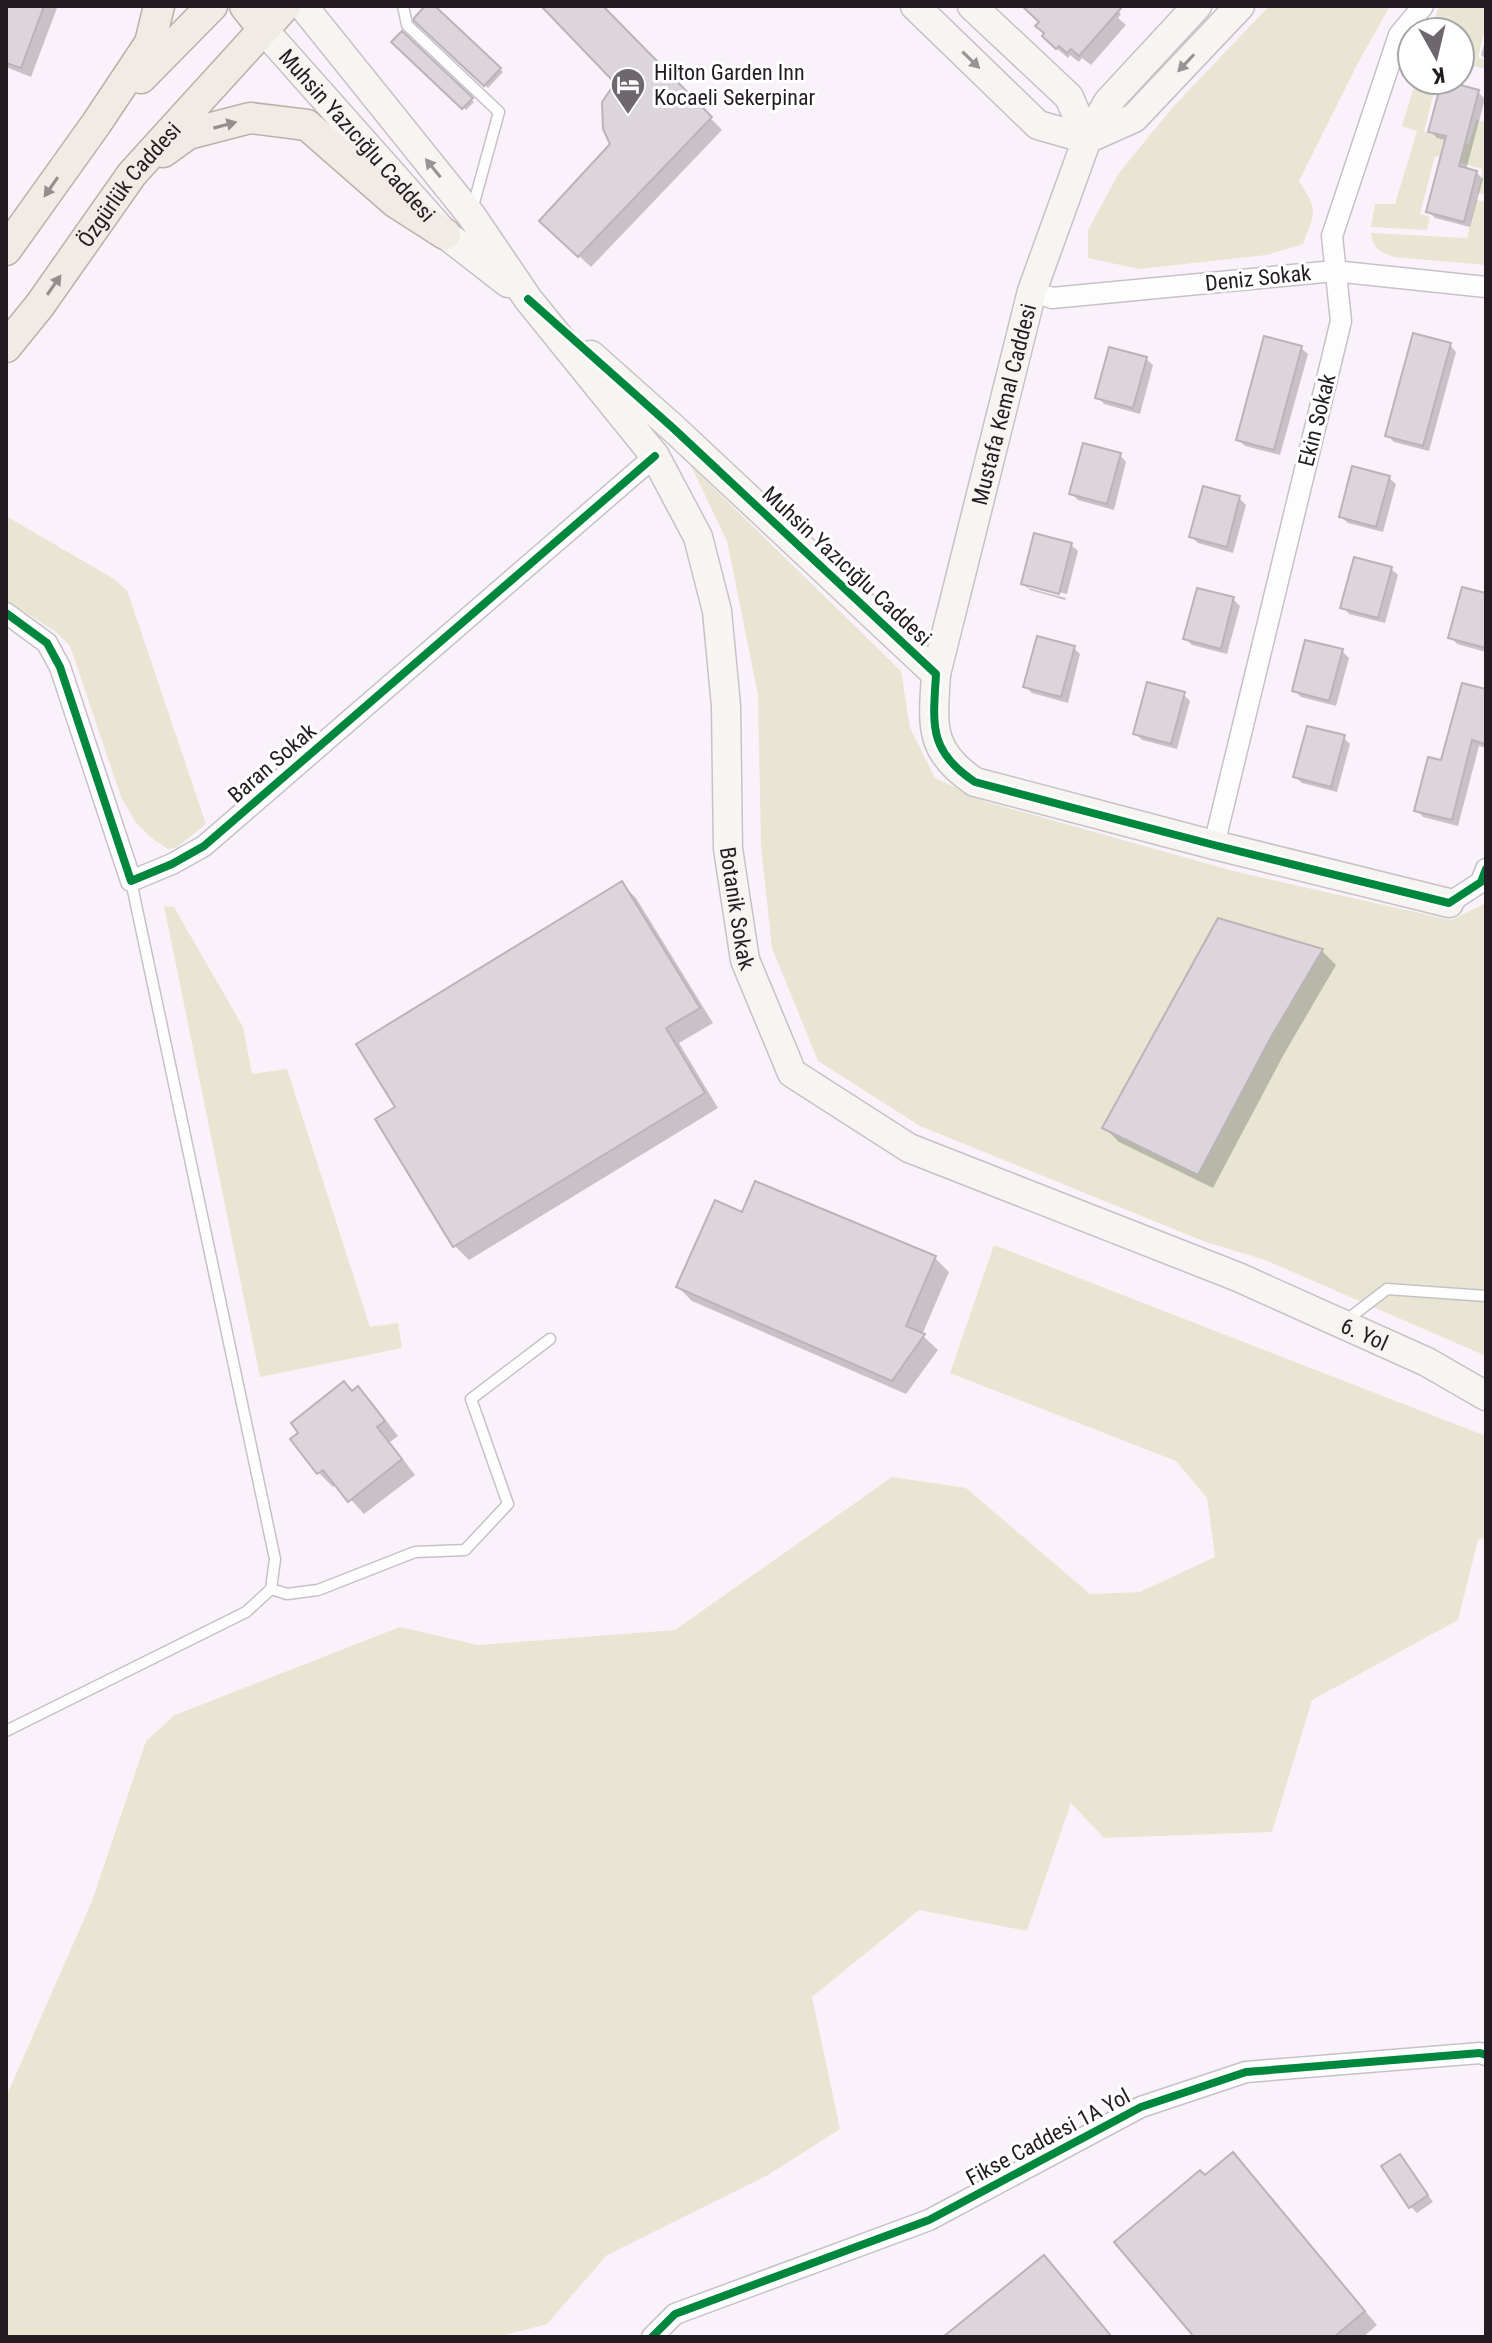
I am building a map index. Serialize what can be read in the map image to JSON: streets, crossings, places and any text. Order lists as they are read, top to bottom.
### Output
{
  "streets": {
    "main road": ["Özgürlük Caddesi"],
    "street": [
      "Muhsin Yazıcığlu Caddesi",
      "Deniz Sokak",
      "Mustafa Kemal Caddesi",
      "Ekin Sokak",
      "Baran Sokak",
      "Botanik Sokak",
      "6. Yol",
      "Fikse Caddesi 1A Yol"
    ]
  },
  "crossings": [
    ["Muhsin Yazıcığlu Caddesi", "Özgürlük Caddesi"],
    ["Muhsin Yazıcığlu Caddesi", "Mustafa Kemal Caddesi"],
    ["Muhsin Yazıcığlu Caddesi", "Ekin Sokak"],
    ["Muhsin Yazıcığlu Caddesi", "Botanik Sokak"],
    ["Deniz Sokak", "Mustafa Kemal Caddesi"],
    ["Deniz Sokak", "Ekin Sokak"],
    ["Baran Sokak", "Botanik Sokak"],
    ["Botanik Sokak", "6. Yol"]
  ],
  "places": {
    "hotel": ["Hilton Garden Inn Kocaeli Sekerpinar"]
  },
  "north": "bottom"
}
